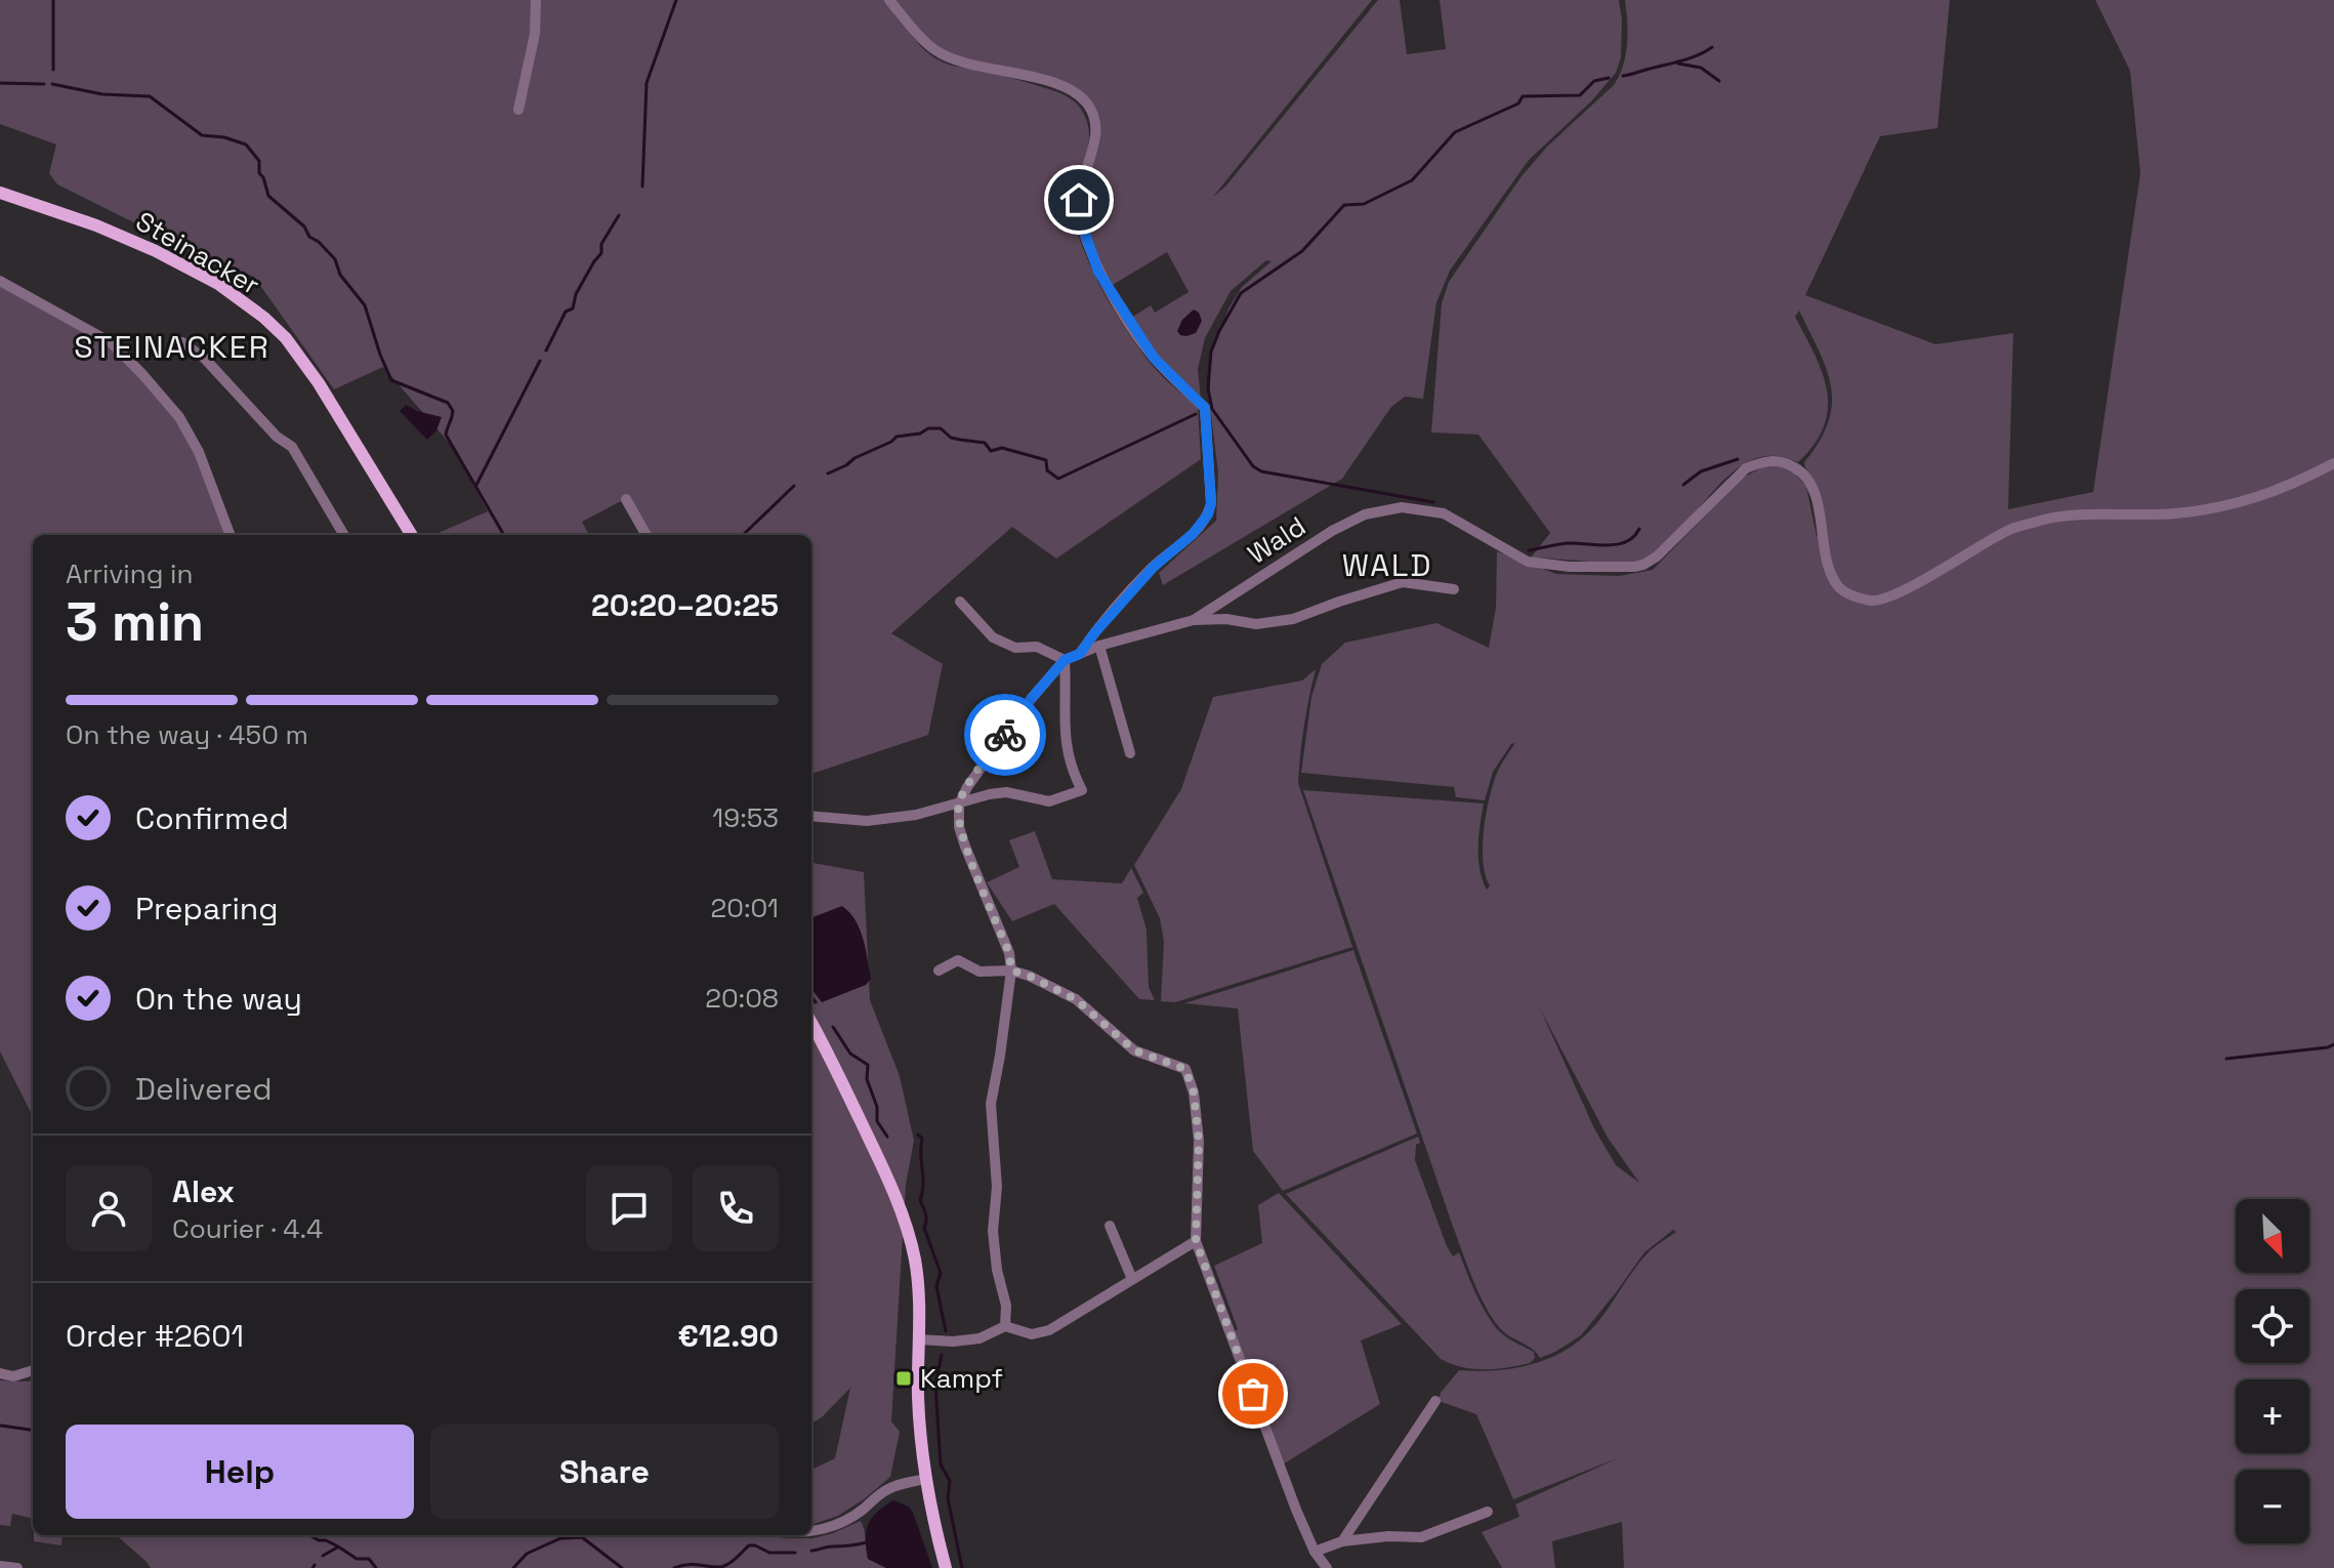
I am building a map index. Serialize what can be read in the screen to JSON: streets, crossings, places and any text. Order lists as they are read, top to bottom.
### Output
{
  "streets": {
    "main road": ["Steinacker"],
    "street": ["Wald"]
  },
  "districts": ["STEINACKER", "WALD"],
  "places": {
    "transit": ["Kampf"]
  },
  "north": "bottom right",
  "page": {
    "heading": ["3 min", "Arriving in", "20:20–20:25"],
    "panel": [
      "Alex",
      "Courier · 4.4",
      "Order #2601",
      "€12.90"
    ],
    "bar": "On the way · 450 m",
    "list": [
      ["Confirmed", "19:53"],
      ["Preparing", "20:01"],
      ["On the way", "20:08"],
      "Delivered"
    ],
    "map_buttons": ["+", "−"],
    "buttons": ["Help", "Share"]
  }
}
